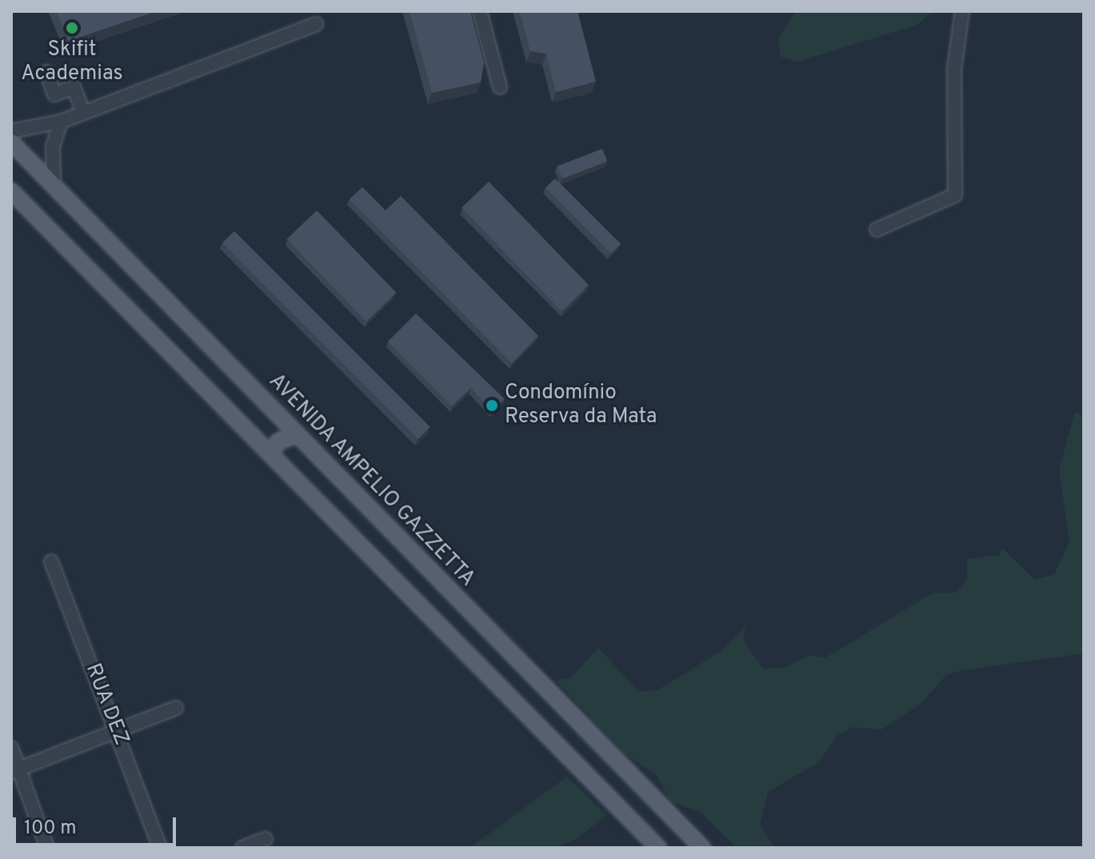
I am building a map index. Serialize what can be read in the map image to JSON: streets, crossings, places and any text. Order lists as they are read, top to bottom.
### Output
{
  "streets": {
    "main road": ["AVENIDA AMPELIO GAZZETTA"],
    "street": ["RUA DEZ"]
  },
  "places": ["Skifit Academias", "Condomínio Reserva da Mata"],
  "scale_bar": "100 m"
}
